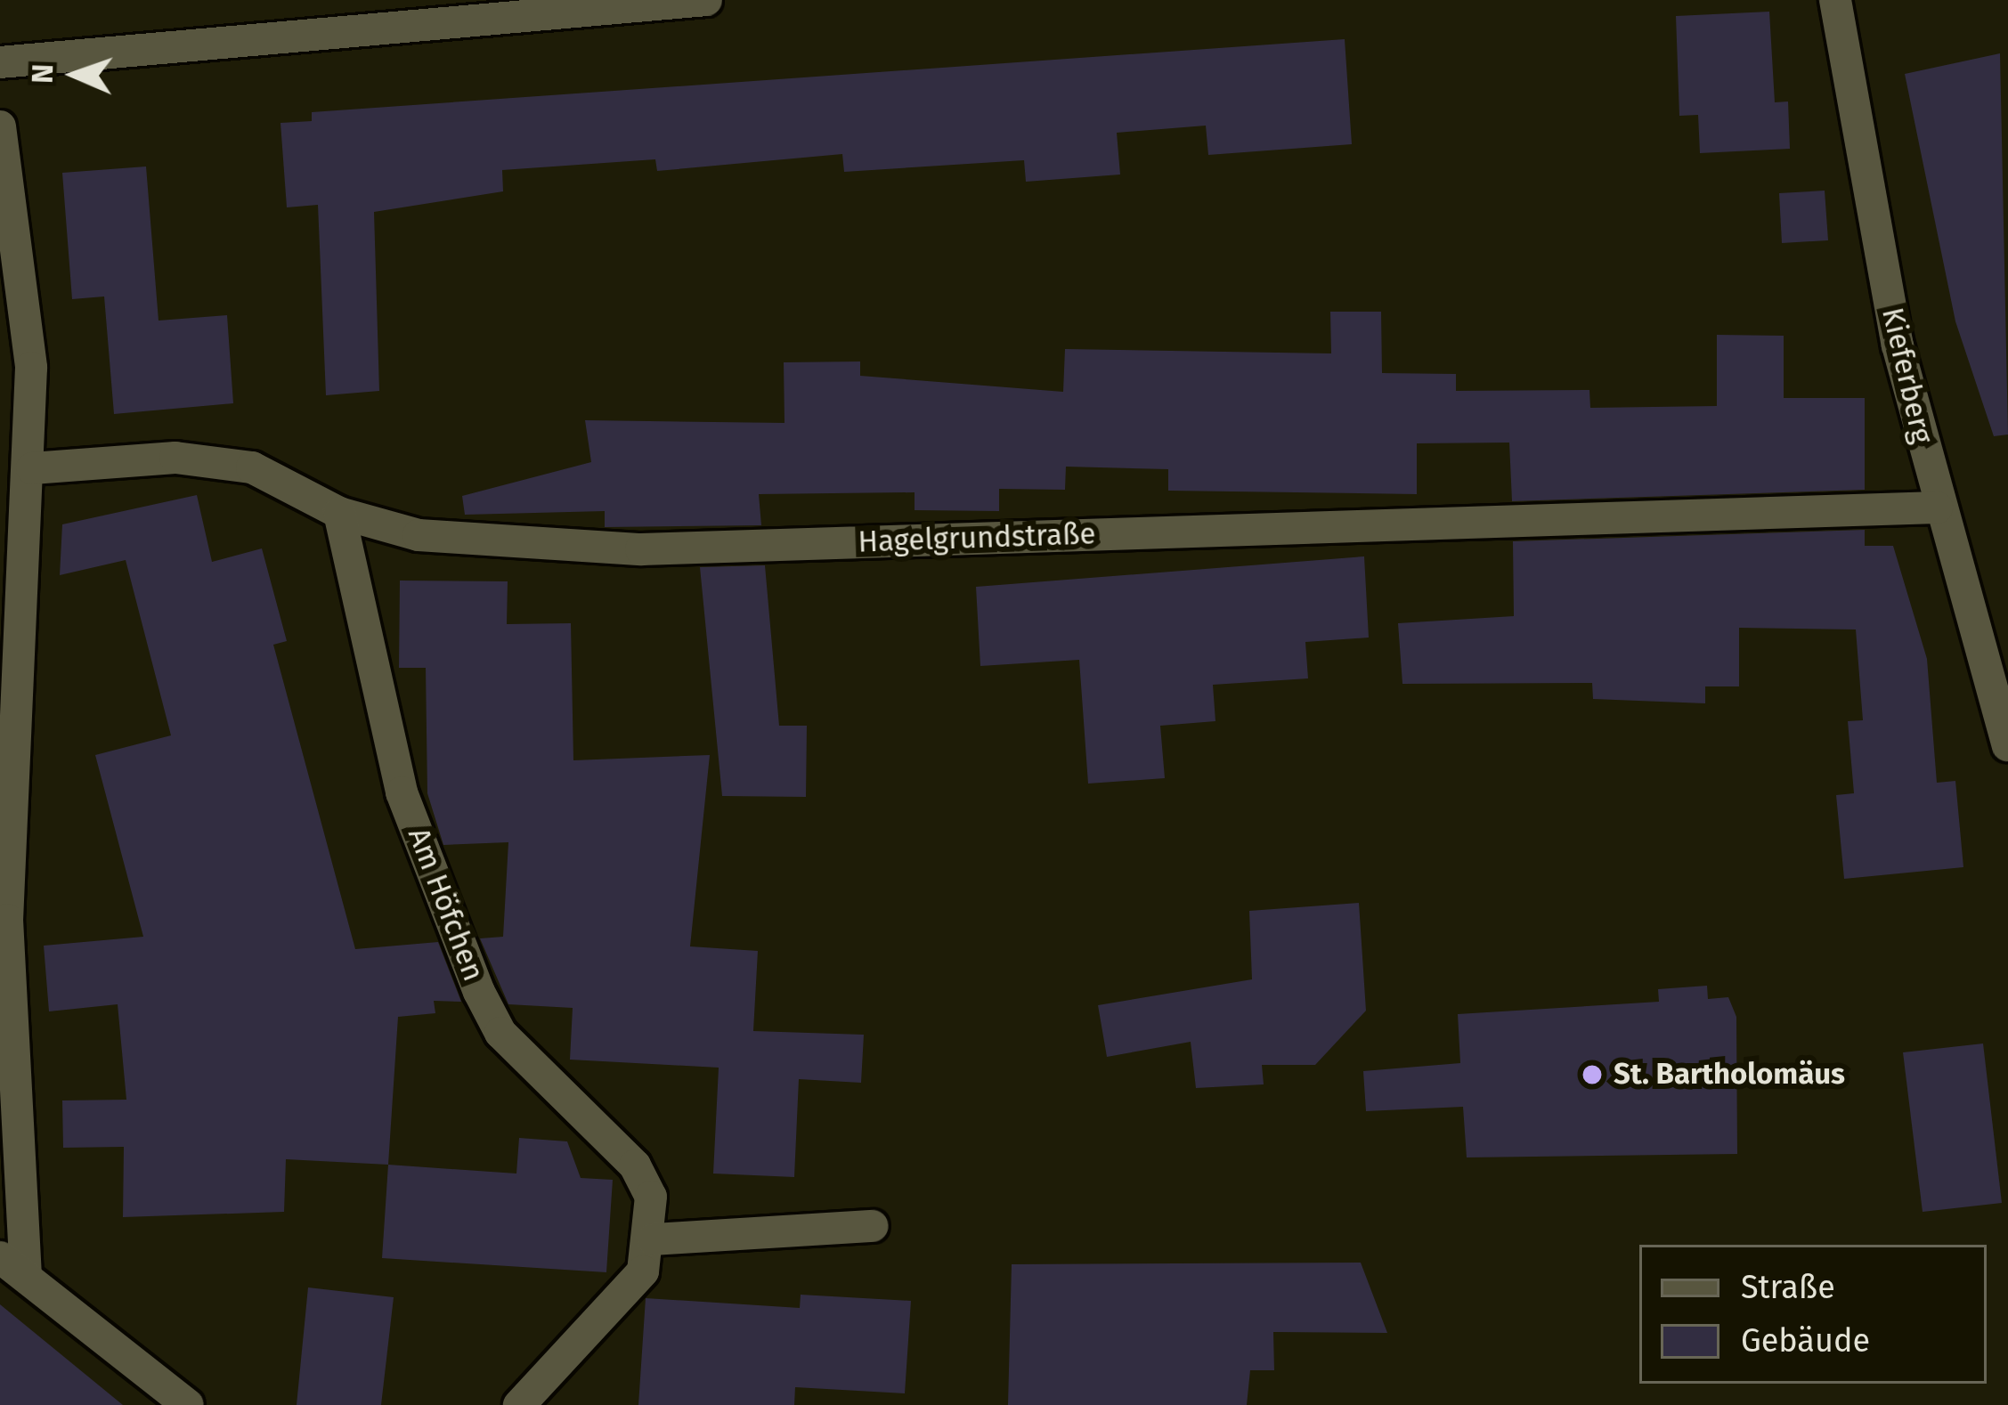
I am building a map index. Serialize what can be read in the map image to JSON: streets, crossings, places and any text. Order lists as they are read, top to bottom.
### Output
{
  "streets": {
    "street": ["Kieferberg", "Hagelgrundstraße", "Am Höfchen"]
  },
  "crossings": [
    ["Kieferberg", "Hagelgrundstraße"],
    ["Hagelgrundstraße", "Am Höfchen"]
  ],
  "places": ["St. Bartholomäus"],
  "legend": ["Straße", "Gebäude"],
  "north": "left"
}
